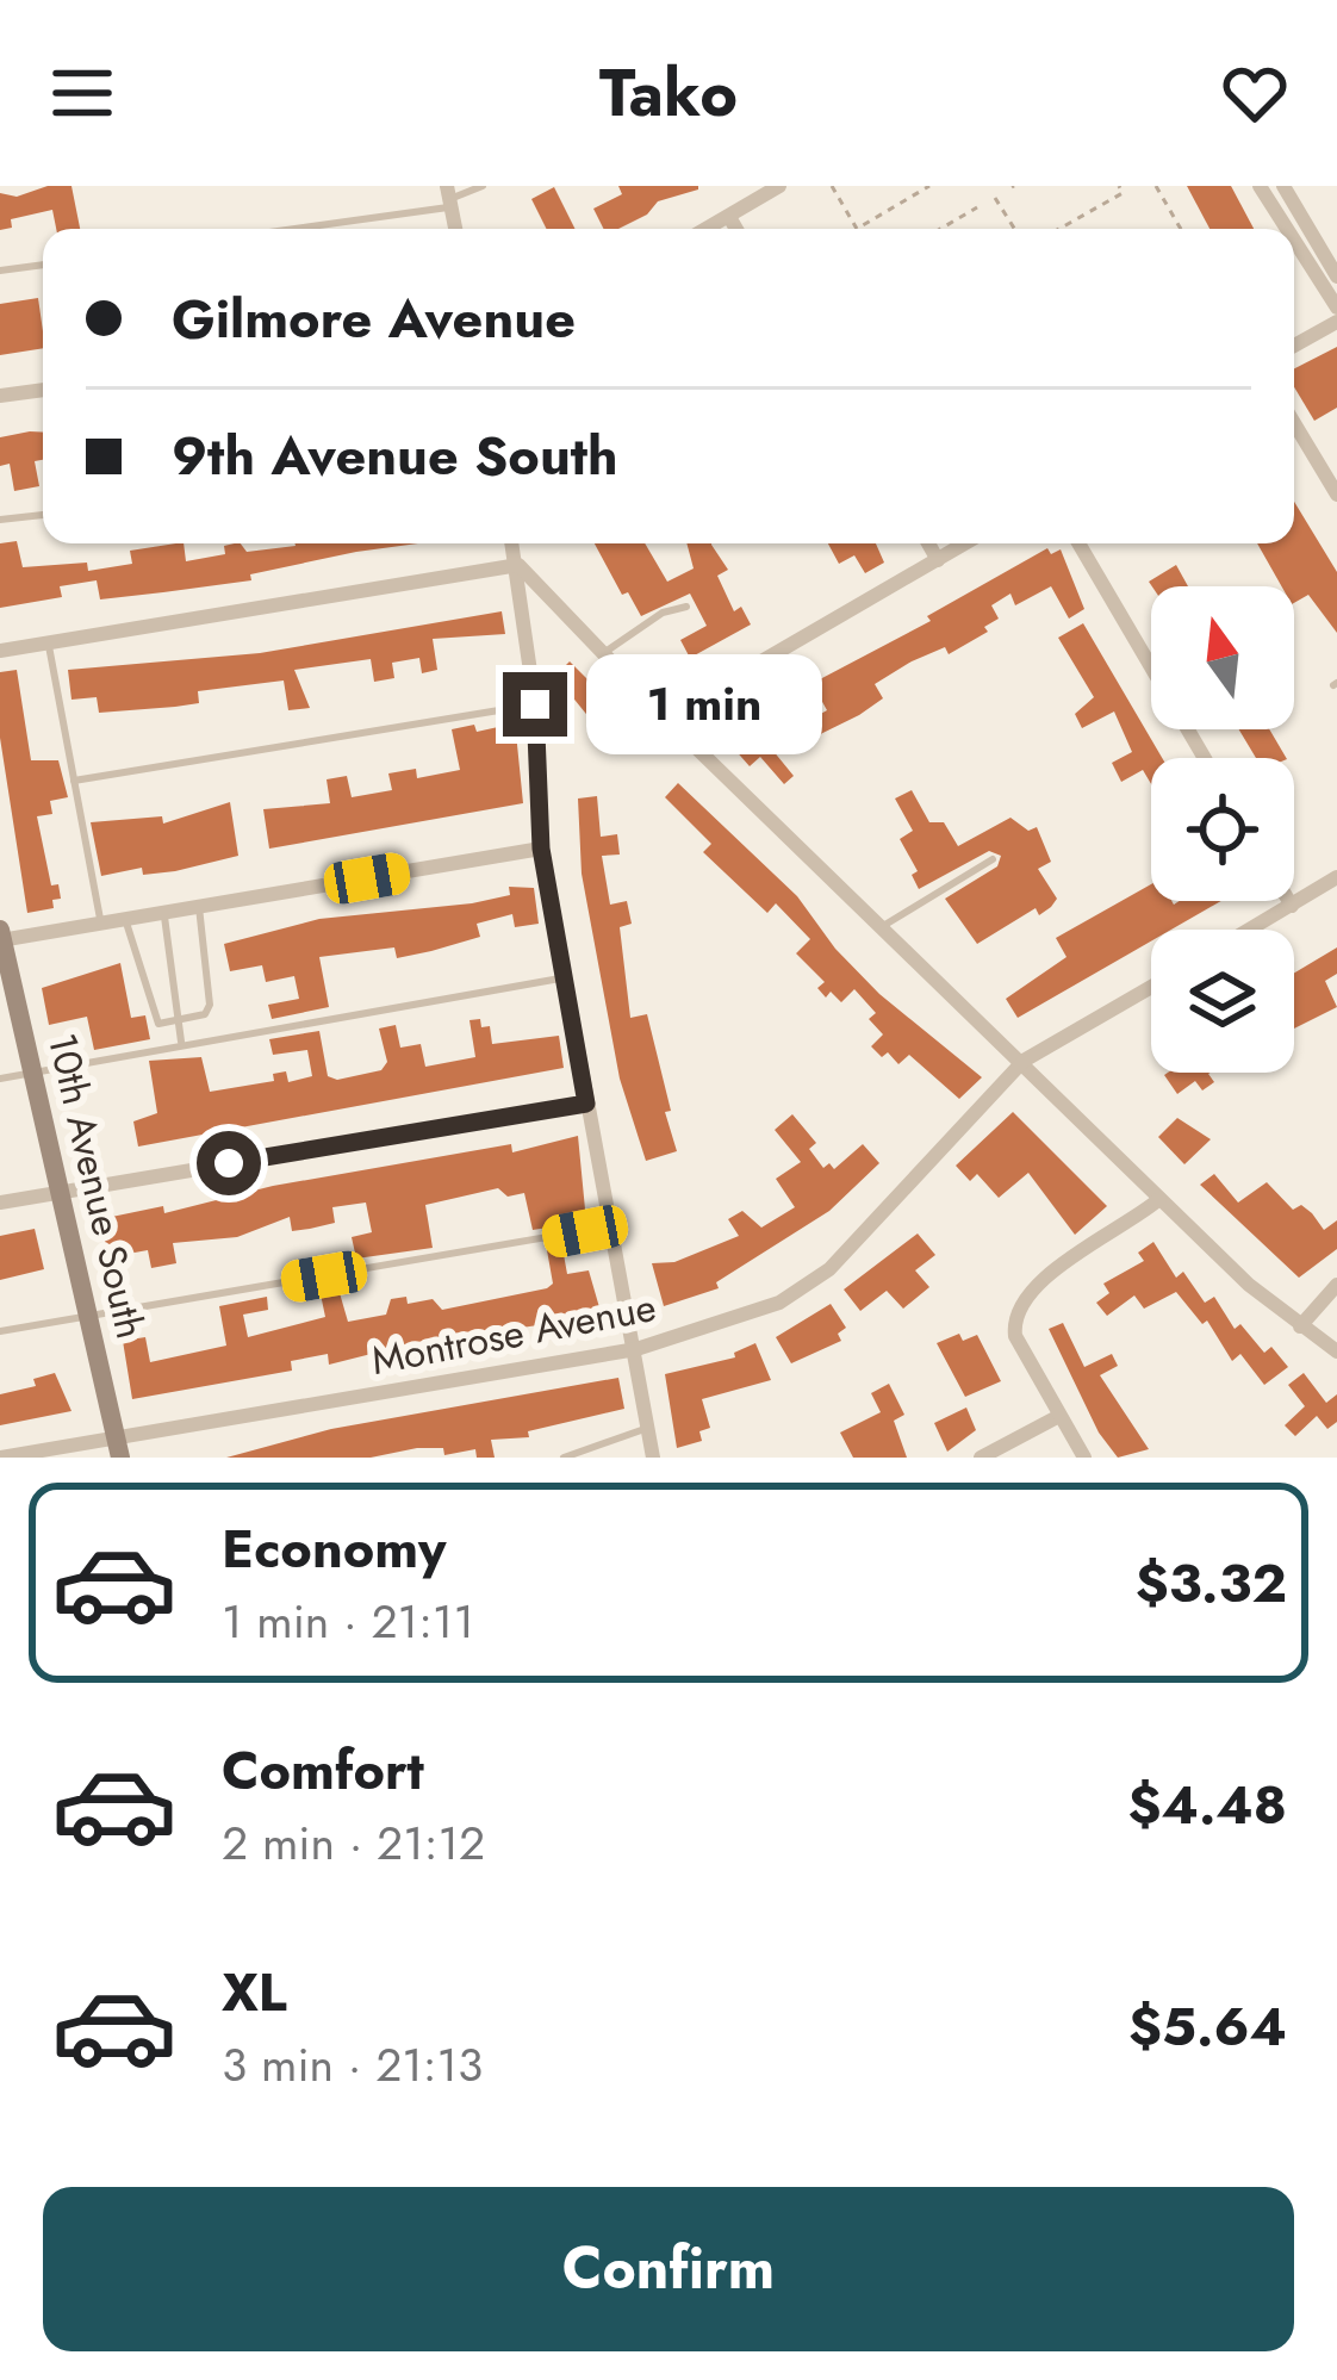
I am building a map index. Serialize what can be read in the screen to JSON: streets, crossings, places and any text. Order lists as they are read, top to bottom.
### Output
{
  "streets": {
    "street": ["10th Avenue South", "Montrose Avenue"]
  },
  "crossings": [
    ["10th Avenue South", "Montrose Avenue"]
  ],
  "north": "top",
  "page": {
    "header": "Tako",
    "banner": ["Gilmore Avenue", "9th Avenue South"],
    "bubble": "1 min",
    "list": [
      {
        "name": "Economy",
        "note": "1 min · 21:11",
        "value": "$3.32"
      },
      {
        "name": "Comfort",
        "note": "2 min · 21:12",
        "value": "$4.48"
      },
      {
        "name": "XL",
        "note": "3 min · 21:13",
        "value": "$5.64"
      }
    ],
    "buttons": "Confirm"
  }
}
